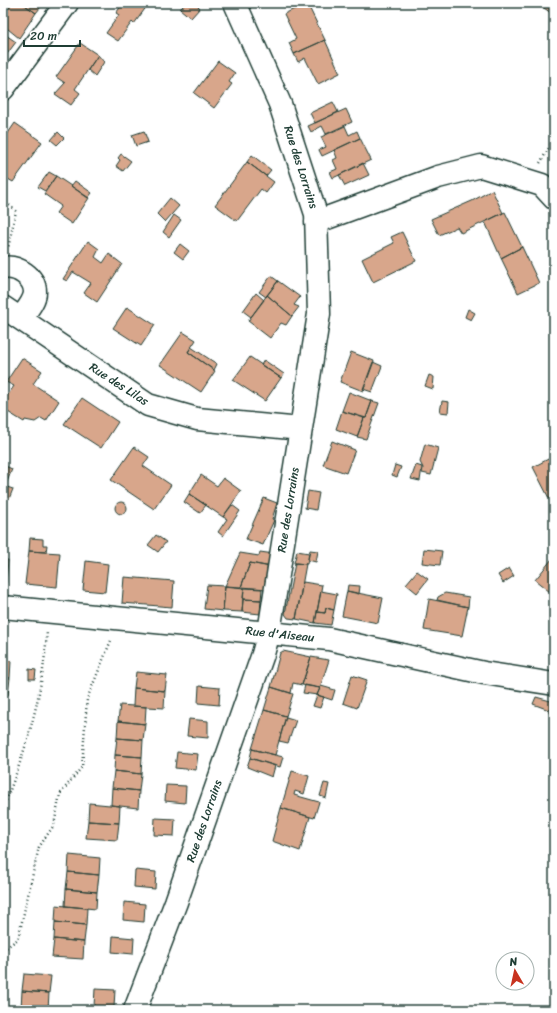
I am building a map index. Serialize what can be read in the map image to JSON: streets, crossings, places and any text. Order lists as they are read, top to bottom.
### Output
{
  "streets": {
    "street": ["Rue des Lorrains", "Rue des Lilas", "Rue d'Aiseau"]
  },
  "crossings": [
    ["Rue des Lorrains", "Rue des Lilas"],
    ["Rue des Lorrains", "Rue d'Aiseau"]
  ],
  "scale_bar": "20 m",
  "north": "top"
}
